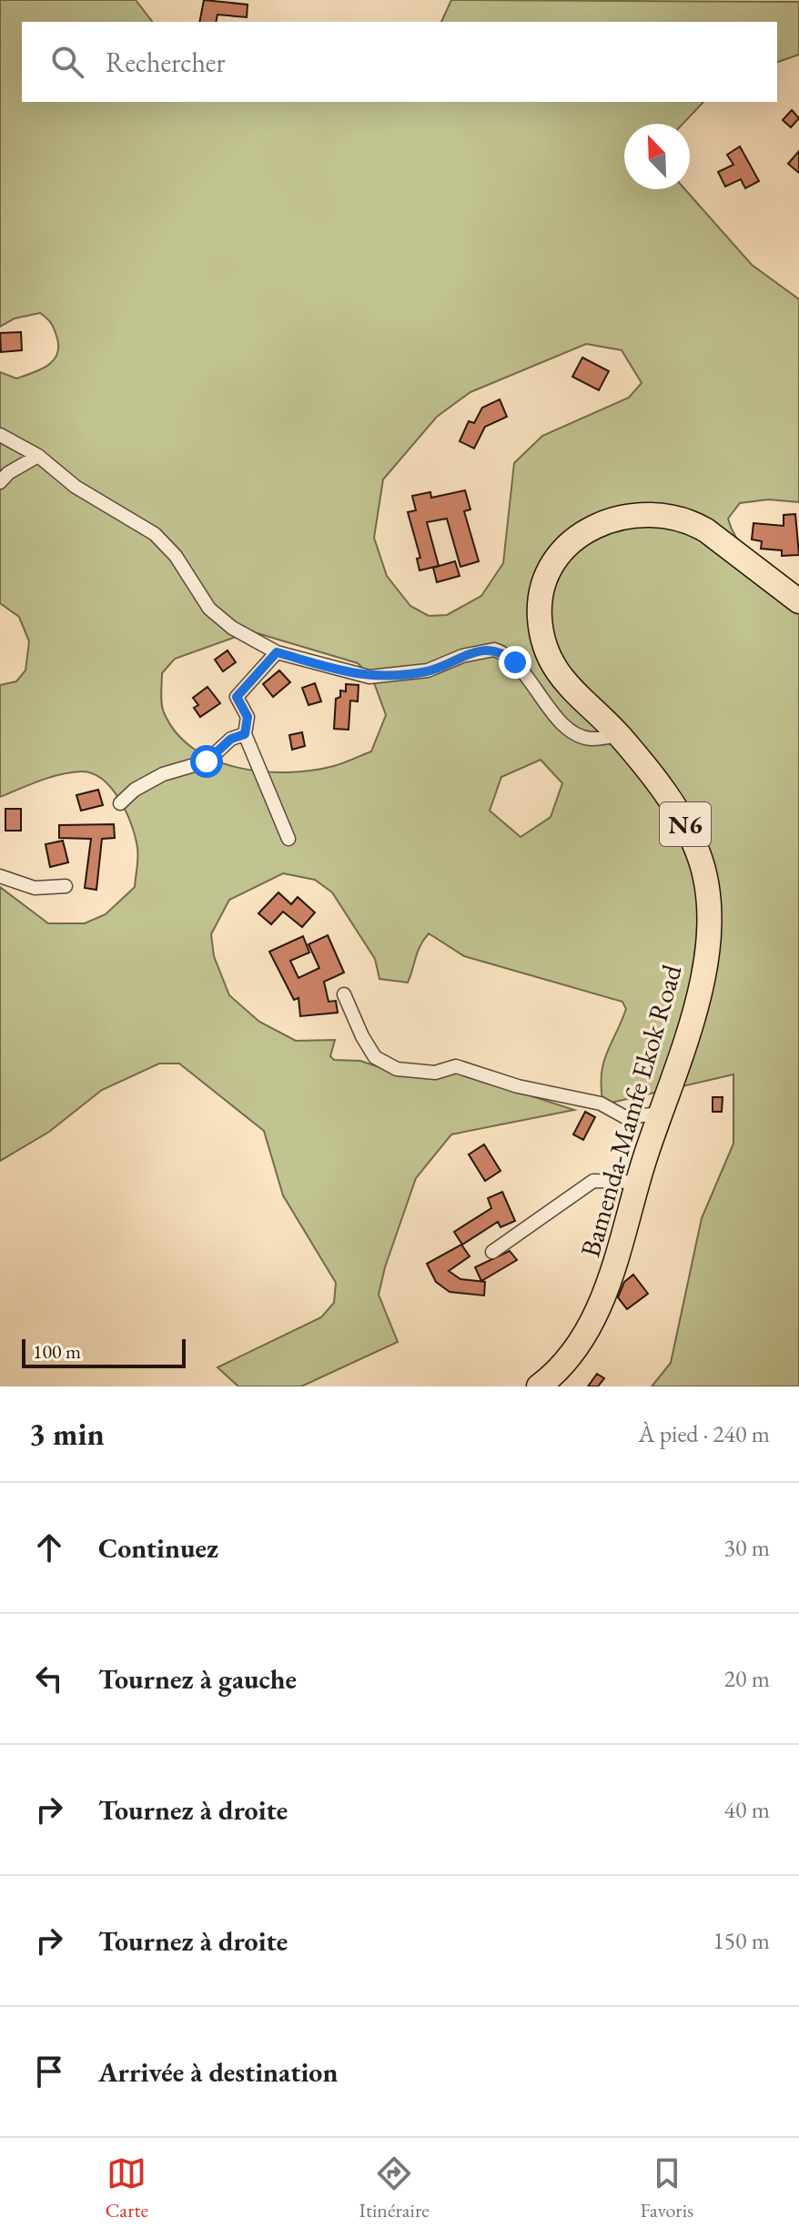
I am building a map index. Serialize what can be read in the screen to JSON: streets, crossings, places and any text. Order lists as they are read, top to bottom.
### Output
{
  "streets": {
    "highway": ["N6", "Bamenda-Mamfe Ekok Road"]
  },
  "scale_bar": "100 m",
  "north": "top left",
  "page": {
    "search": "Rechercher",
    "scale": "100 m",
    "heading": ["3 min", "À pied · 240 m"],
    "list": [
      ["Continuez", "30 m"],
      ["Tournez à gauche", "20 m"],
      ["Tournez à droite", "40 m"],
      ["Tournez à droite", "150 m"],
      "Arrivée à destination"
    ],
    "nav": ["Carte", "Itinéraire", "Favoris"]
  }
}
